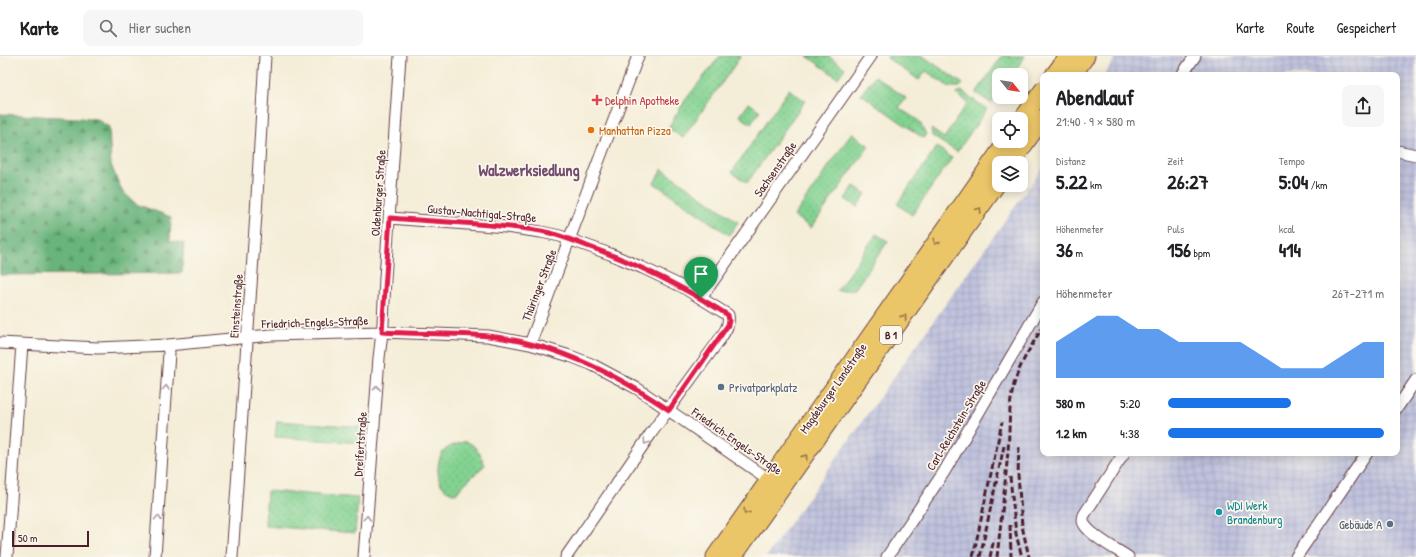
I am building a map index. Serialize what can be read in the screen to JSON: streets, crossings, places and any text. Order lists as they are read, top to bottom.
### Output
{
  "streets": {
    "main road": ["B 1", "Magdeburger Landstraße"],
    "street": [
      "Sachsenstraße",
      "Oldenburger Straße",
      "Gustav-Nachtigal-Straße",
      "Thüringer Straße",
      "Einsteinstraße",
      "Friedrich-Engels-Straße",
      "Carl-Reichstein-Straße",
      "Dreifertstraße"
    ]
  },
  "crossings": [
    ["Sachsenstraße", "Gustav-Nachtigal-Straße"],
    ["Oldenburger Straße", "Gustav-Nachtigal-Straße"],
    ["Oldenburger Straße", "Friedrich-Engels-Straße"],
    ["Oldenburger Straße", "Dreifertstraße"],
    ["Gustav-Nachtigal-Straße", "Thüringer Straße"],
    ["Gustav-Nachtigal-Straße", "Friedrich-Engels-Straße"],
    ["Thüringer Straße", "Friedrich-Engels-Straße"],
    ["Einsteinstraße", "Friedrich-Engels-Straße"],
    ["Friedrich-Engels-Straße", "Magdeburger Landstraße"],
    ["Friedrich-Engels-Straße", "Dreifertstraße"]
  ],
  "one_way": ["Dreifertstraße"],
  "districts": ["Walzwerksiedlung"],
  "places": {
    "health": ["Delphin Apotheke"],
    "other": [
      "Manhattan Pizza",
      "Privatparkplatz",
      "WDI Werk Brandenburg",
      "Gebäude A"
    ]
  },
  "scale_bar": "50 m",
  "north": "bottom right",
  "page": {
    "header": "Karte",
    "search": "Hier suchen",
    "nav": ["Karte", "Route", "Gespeichert"],
    "heading": ["Abendlauf", "21:40 · 9 × 580 m"],
    "stats": [
      ["Distanz", "5.22 km"],
      ["Zeit", "26:27"],
      ["Tempo", "5:04 /km"],
      ["Höhenmeter", "36 m"],
      ["Puls", "156 bpm"],
      ["kcal", "414"]
    ],
    "chart": ["Höhenmeter", "267–271 m"],
    "list": [
      {
        "name": "580 m",
        "note": "5:20"
      },
      {
        "name": "1.2 km",
        "note": "4:38"
      }
    ],
    "scale": "50 m"
  }
}
